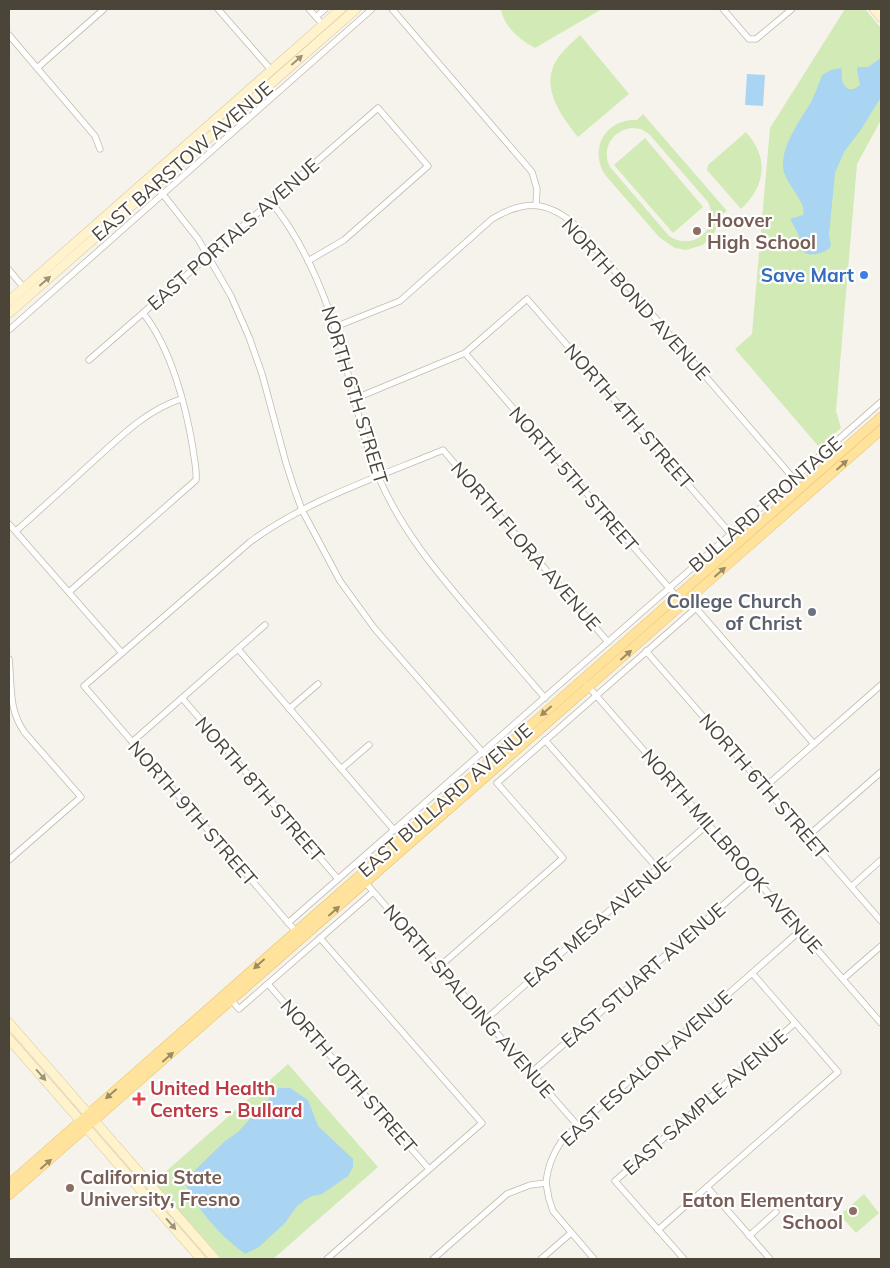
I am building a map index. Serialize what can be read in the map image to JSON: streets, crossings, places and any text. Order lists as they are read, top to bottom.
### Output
{
  "streets": {
    "main road": ["EAST BARSTOW AVENUE", "EAST BULLARD AVENUE"],
    "street": [
      "EAST PORTALS AVENUE",
      "NORTH BOND AVENUE",
      "NORTH 6TH STREET",
      "NORTH 4TH STREET",
      "NORTH 5TH STREET",
      "BULLARD FRONTAGE",
      "NORTH FLORA AVENUE",
      "NORTH 8TH STREET",
      "NORTH 9TH STREET",
      "NORTH MILLBROOK AVENUE",
      "EAST MESA AVENUE",
      "EAST STUART AVENUE",
      "NORTH SPALDING AVENUE",
      "EAST ESCALON AVENUE",
      "NORTH 10TH STREET",
      "EAST SAMPLE AVENUE"
    ]
  },
  "crossings": [
    ["EAST PORTALS AVENUE", "NORTH 6TH STREET"],
    ["NORTH BOND AVENUE", "BULLARD FRONTAGE"],
    ["NORTH 6TH STREET", "BULLARD FRONTAGE"],
    ["NORTH 6TH STREET", "NORTH FLORA AVENUE"],
    ["NORTH 4TH STREET", "NORTH 5TH STREET"],
    ["NORTH 4TH STREET", "BULLARD FRONTAGE"],
    ["NORTH 5TH STREET", "BULLARD FRONTAGE"],
    ["NORTH 5TH STREET", "EAST BULLARD AVENUE"],
    ["BULLARD FRONTAGE", "NORTH FLORA AVENUE"],
    ["BULLARD FRONTAGE", "NORTH 8TH STREET"],
    ["BULLARD FRONTAGE", "NORTH 9TH STREET"],
    ["EAST BULLARD AVENUE", "NORTH 9TH STREET"],
    ["EAST BULLARD AVENUE", "NORTH MILLBROOK AVENUE"],
    ["EAST BULLARD AVENUE", "NORTH SPALDING AVENUE"],
    ["NORTH MILLBROOK AVENUE", "EAST MESA AVENUE"],
    ["NORTH MILLBROOK AVENUE", "EAST STUART AVENUE"],
    ["NORTH MILLBROOK AVENUE", "EAST ESCALON AVENUE"],
    ["EAST MESA AVENUE", "NORTH SPALDING AVENUE"],
    ["EAST STUART AVENUE", "NORTH SPALDING AVENUE"],
    ["NORTH SPALDING AVENUE", "EAST ESCALON AVENUE"]
  ],
  "places": {
    "other": [
      "Hoover High School",
      "Save Mart",
      "College Church of Christ",
      "California State University, Fresno",
      "Eaton Elementary School"
    ],
    "health": ["United Health Centers - Bullard"]
  }
}
